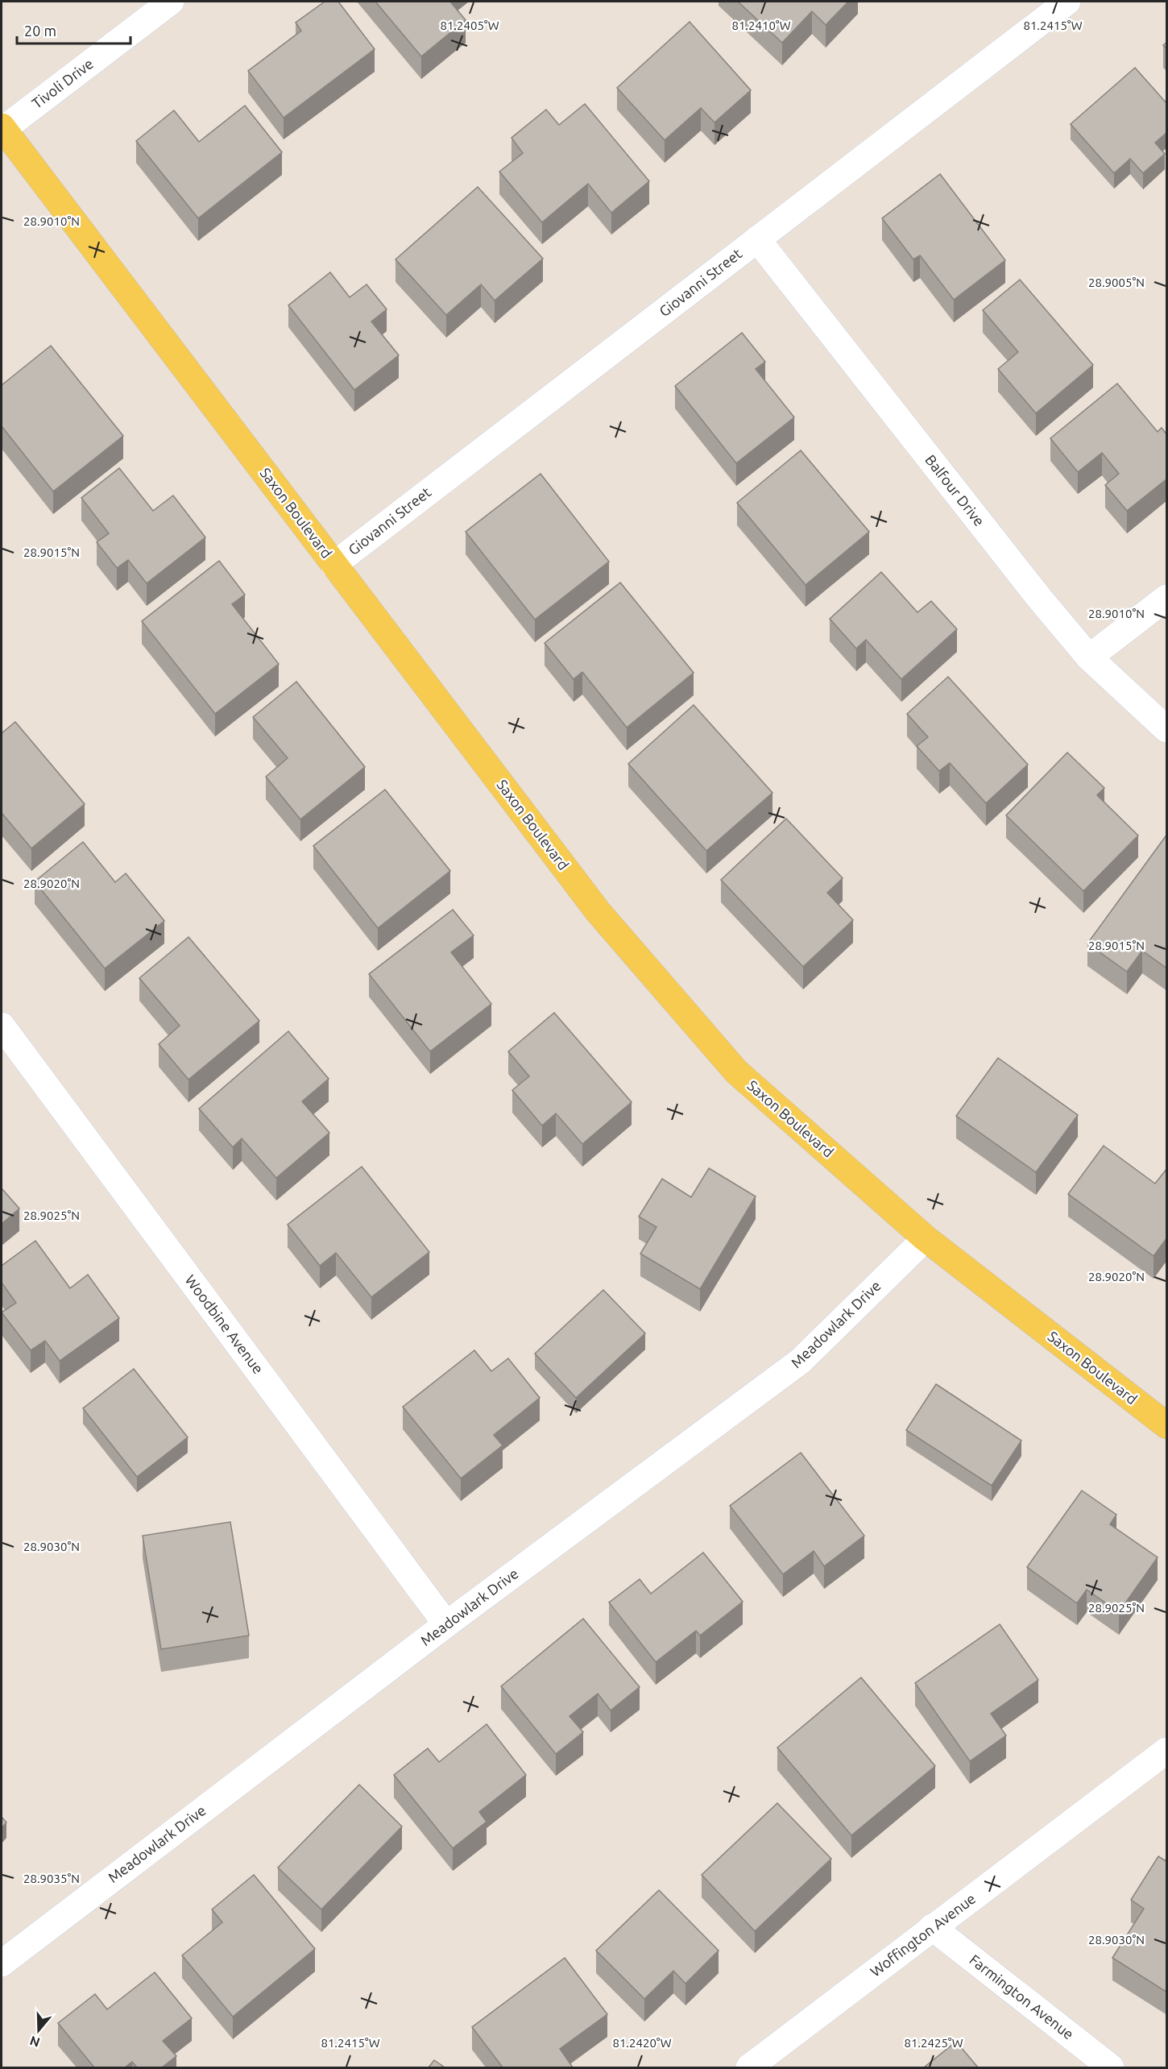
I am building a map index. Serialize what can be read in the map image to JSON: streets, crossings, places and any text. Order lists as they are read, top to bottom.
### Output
{
  "streets": {
    "main road": ["Saxon Boulevard"],
    "street": [
      "Tivoli Drive",
      "Giovanni Street",
      "Balfour Drive",
      "Woodbine Avenue",
      "Meadowlark Drive",
      "Woffington Avenue",
      "Farmington Avenue"
    ]
  },
  "crossings": [
    ["Tivoli Drive", "Saxon Boulevard"],
    ["Giovanni Street", "Balfour Drive"],
    ["Giovanni Street", "Saxon Boulevard"],
    ["Saxon Boulevard", "Meadowlark Drive"],
    ["Woodbine Avenue", "Meadowlark Drive"],
    ["Woffington Avenue", "Farmington Avenue"]
  ],
  "scale_bar": "20 m",
  "north": "bottom",
  "coordinates": [
    "81.2410°W",
    "81.2405°W",
    "81.2415°W",
    "28.9010°N",
    "28.9005°N",
    "28.9015°N",
    "28.9020°N",
    "28.9025°N",
    "28.9030°N",
    "28.9035°N",
    "81.2420°W",
    "81.2425°W"
  ]
}
